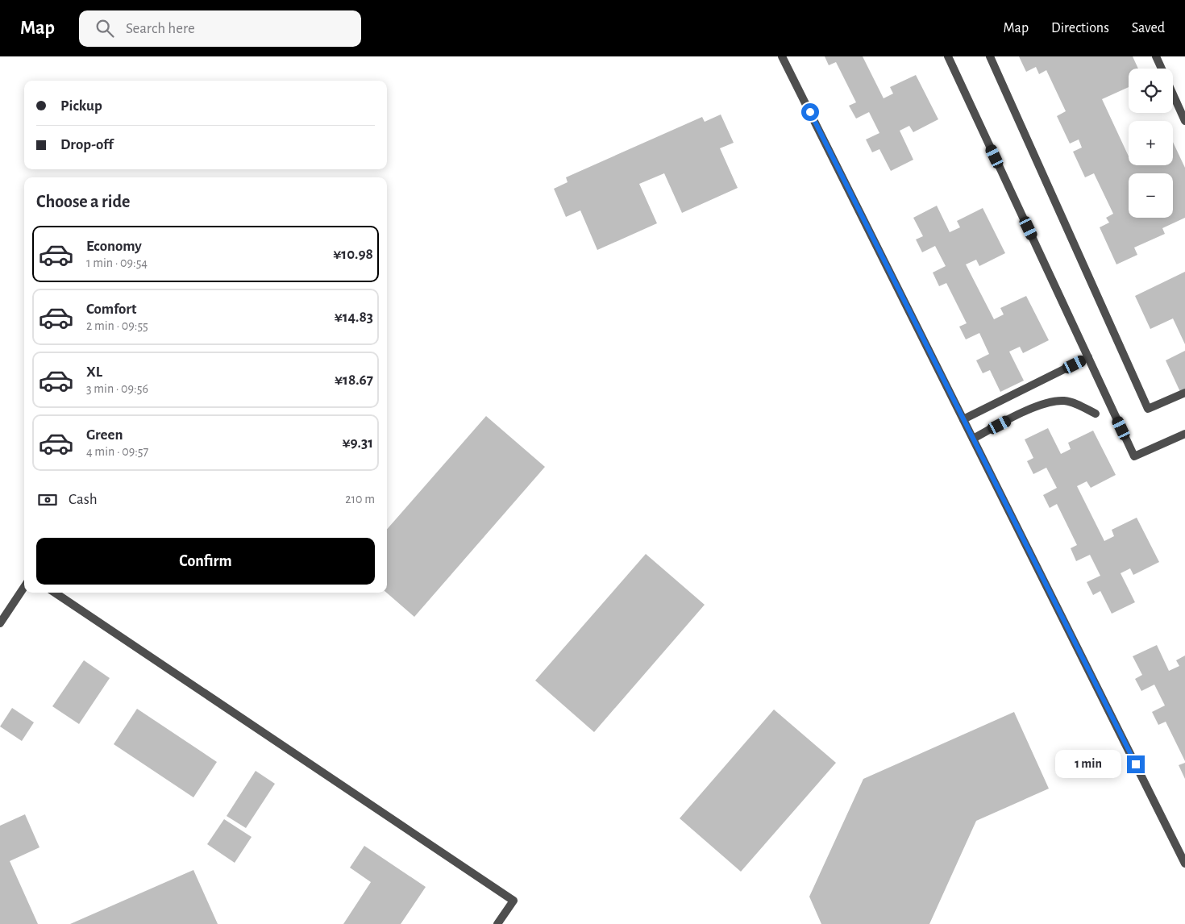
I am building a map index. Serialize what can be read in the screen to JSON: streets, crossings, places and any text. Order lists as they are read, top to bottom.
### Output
{
  "page": {
    "header": "Map",
    "search": "Search here",
    "nav": ["Map", "Directions", "Saved"],
    "map_buttons": ["+", "−"],
    "banner": ["Pickup", "Drop-off"],
    "heading": "Choose a ride",
    "list": [
      {
        "name": "Economy",
        "note": "1 min · 09:54",
        "value": "¥10.98"
      },
      {
        "name": "Comfort",
        "note": "2 min · 09:55",
        "value": "¥14.83"
      },
      {
        "name": "XL",
        "note": "3 min · 09:56",
        "value": "¥18.67"
      },
      {
        "name": "Green",
        "note": "4 min · 09:57",
        "value": "¥9.31"
      }
    ],
    "pay": ["Cash", "210 m"],
    "buttons": "Confirm",
    "bubble": "1 min"
  }
}
